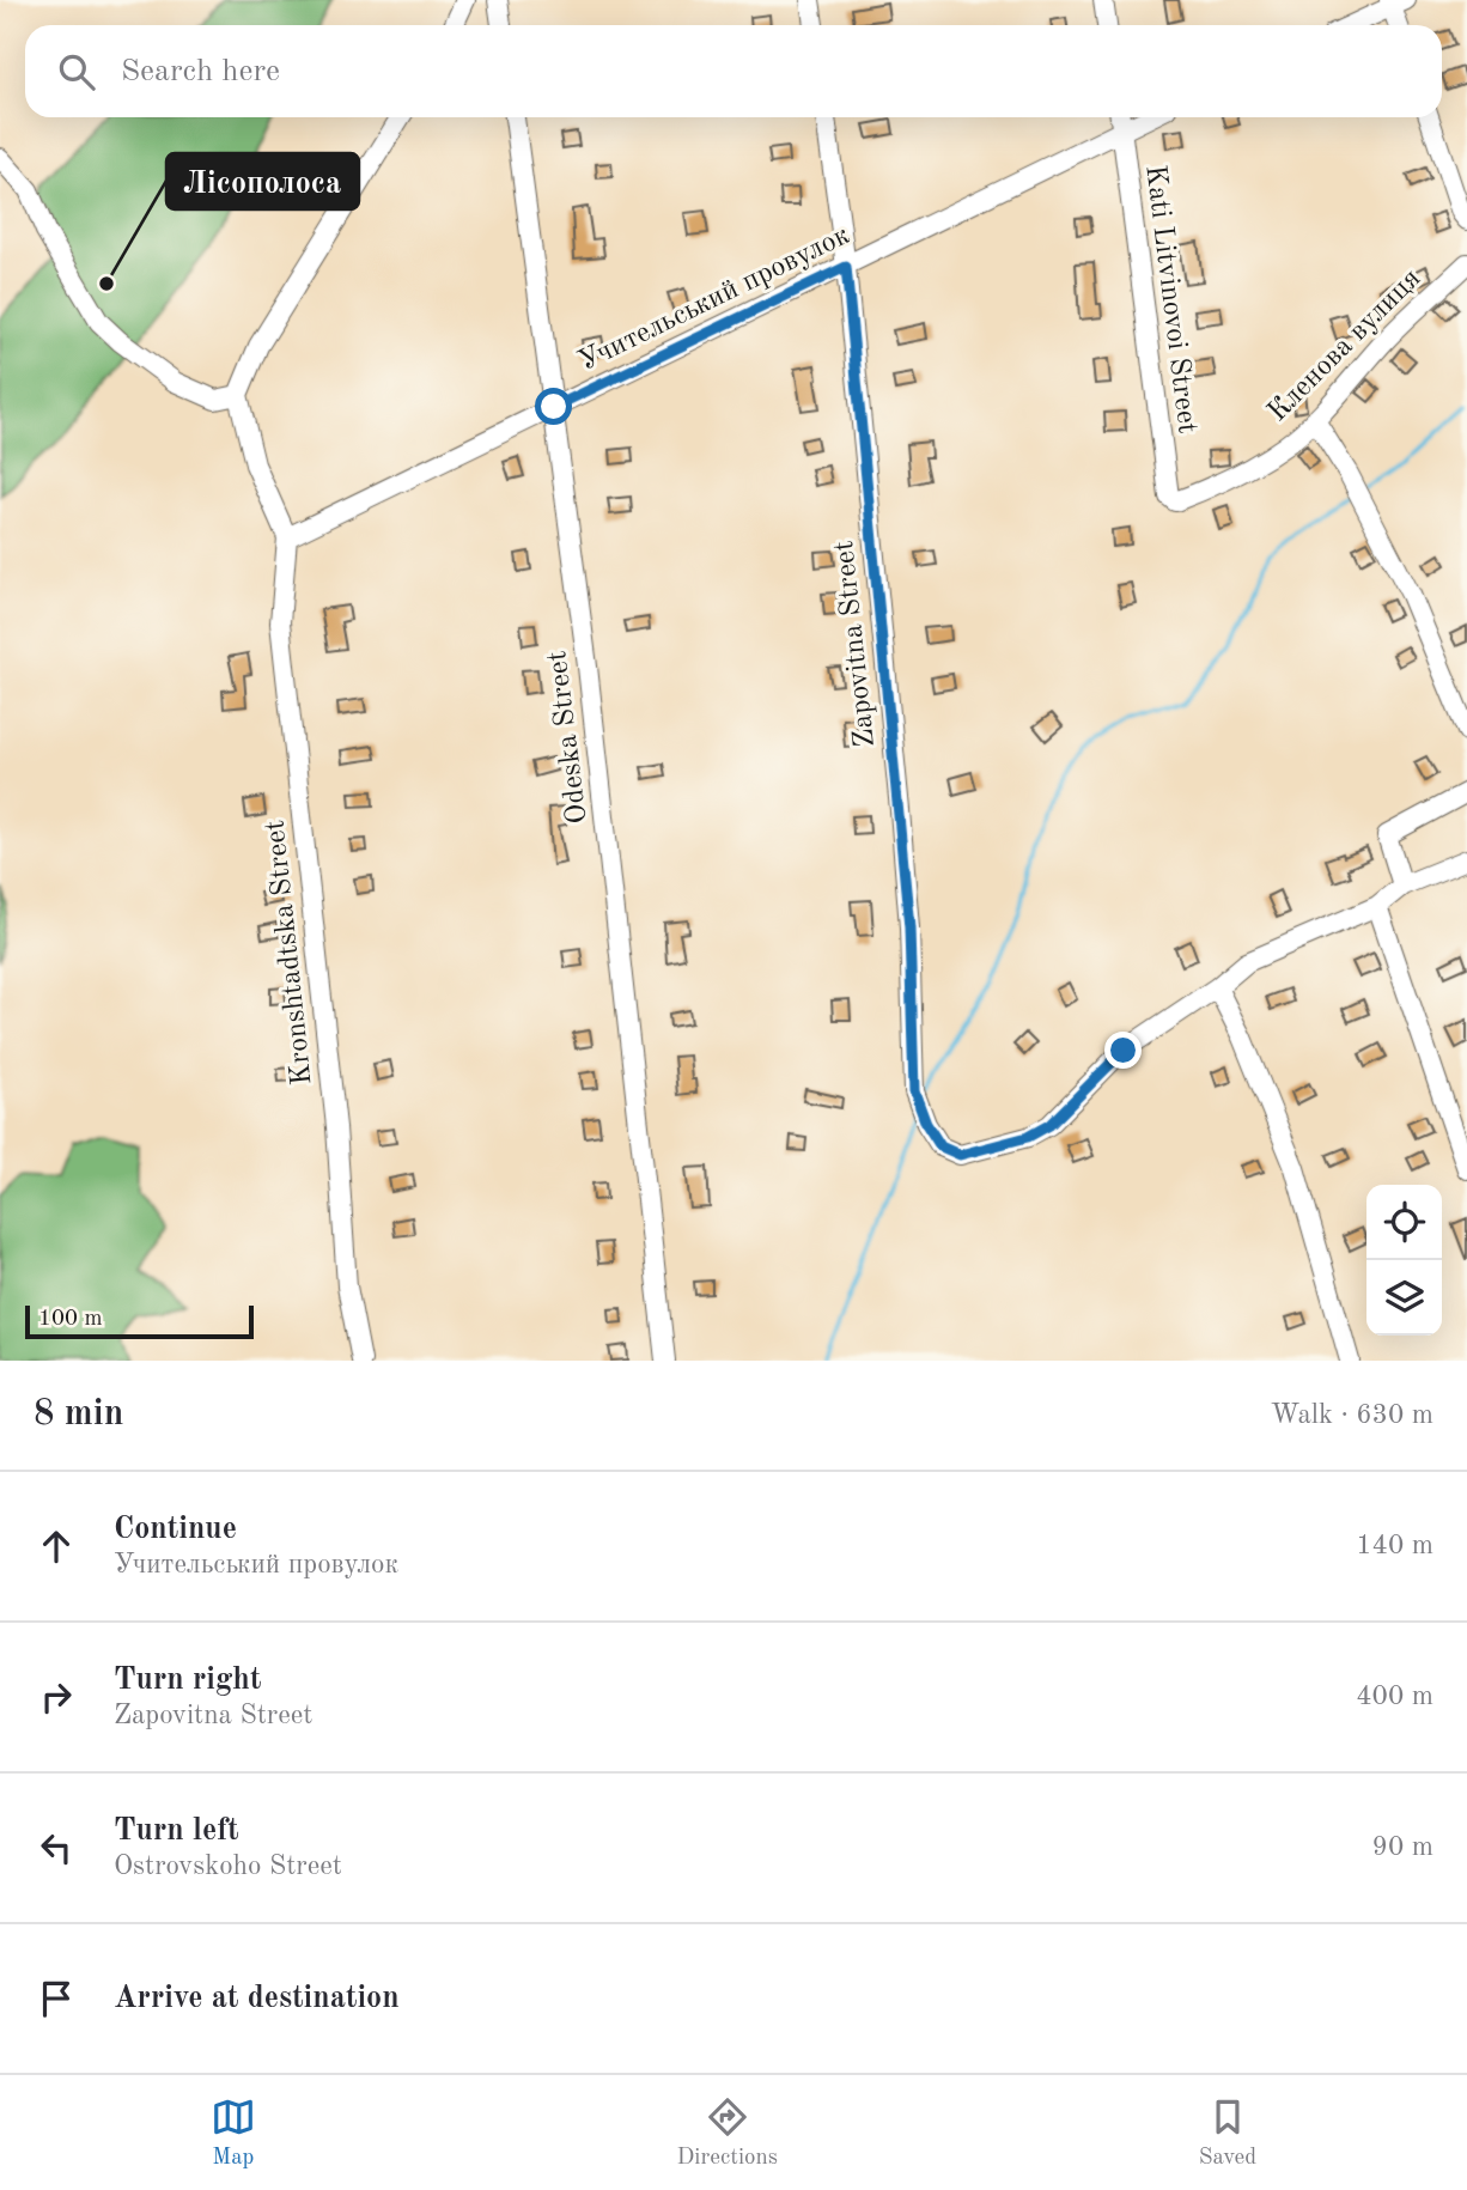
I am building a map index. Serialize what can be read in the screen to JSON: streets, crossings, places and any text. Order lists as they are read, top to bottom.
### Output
{
  "streets": {
    "street": [
      "Учительський провулок",
      "Kati Litvinovoi Street",
      "Кленова вулиця",
      "Zapovitna Street",
      "Odeska Street",
      "Kronshtadtska Street"
    ]
  },
  "crossings": [
    ["Учительський провулок", "Kati Litvinovoi Street"],
    ["Учительський провулок", "Zapovitna Street"],
    ["Учительський провулок", "Odeska Street"],
    ["Учительський провулок", "Kronshtadtska Street"],
    ["Kati Litvinovoi Street", "Кленова вулиця"]
  ],
  "places": ["Лісополоса"],
  "scale_bar": "100 m",
  "page": {
    "search": "Search here",
    "scale": "100 m",
    "heading": ["8 min", "Walk · 630 m"],
    "list": [
      ["Continue", "Учительський провулок", "140 m"],
      ["Turn right", "Zapovitna Street", "400 m"],
      ["Turn left", "Ostrovskoho Street", "90 m"],
      "Arrive at destination"
    ],
    "nav": ["Map", "Directions", "Saved"]
  }
}
